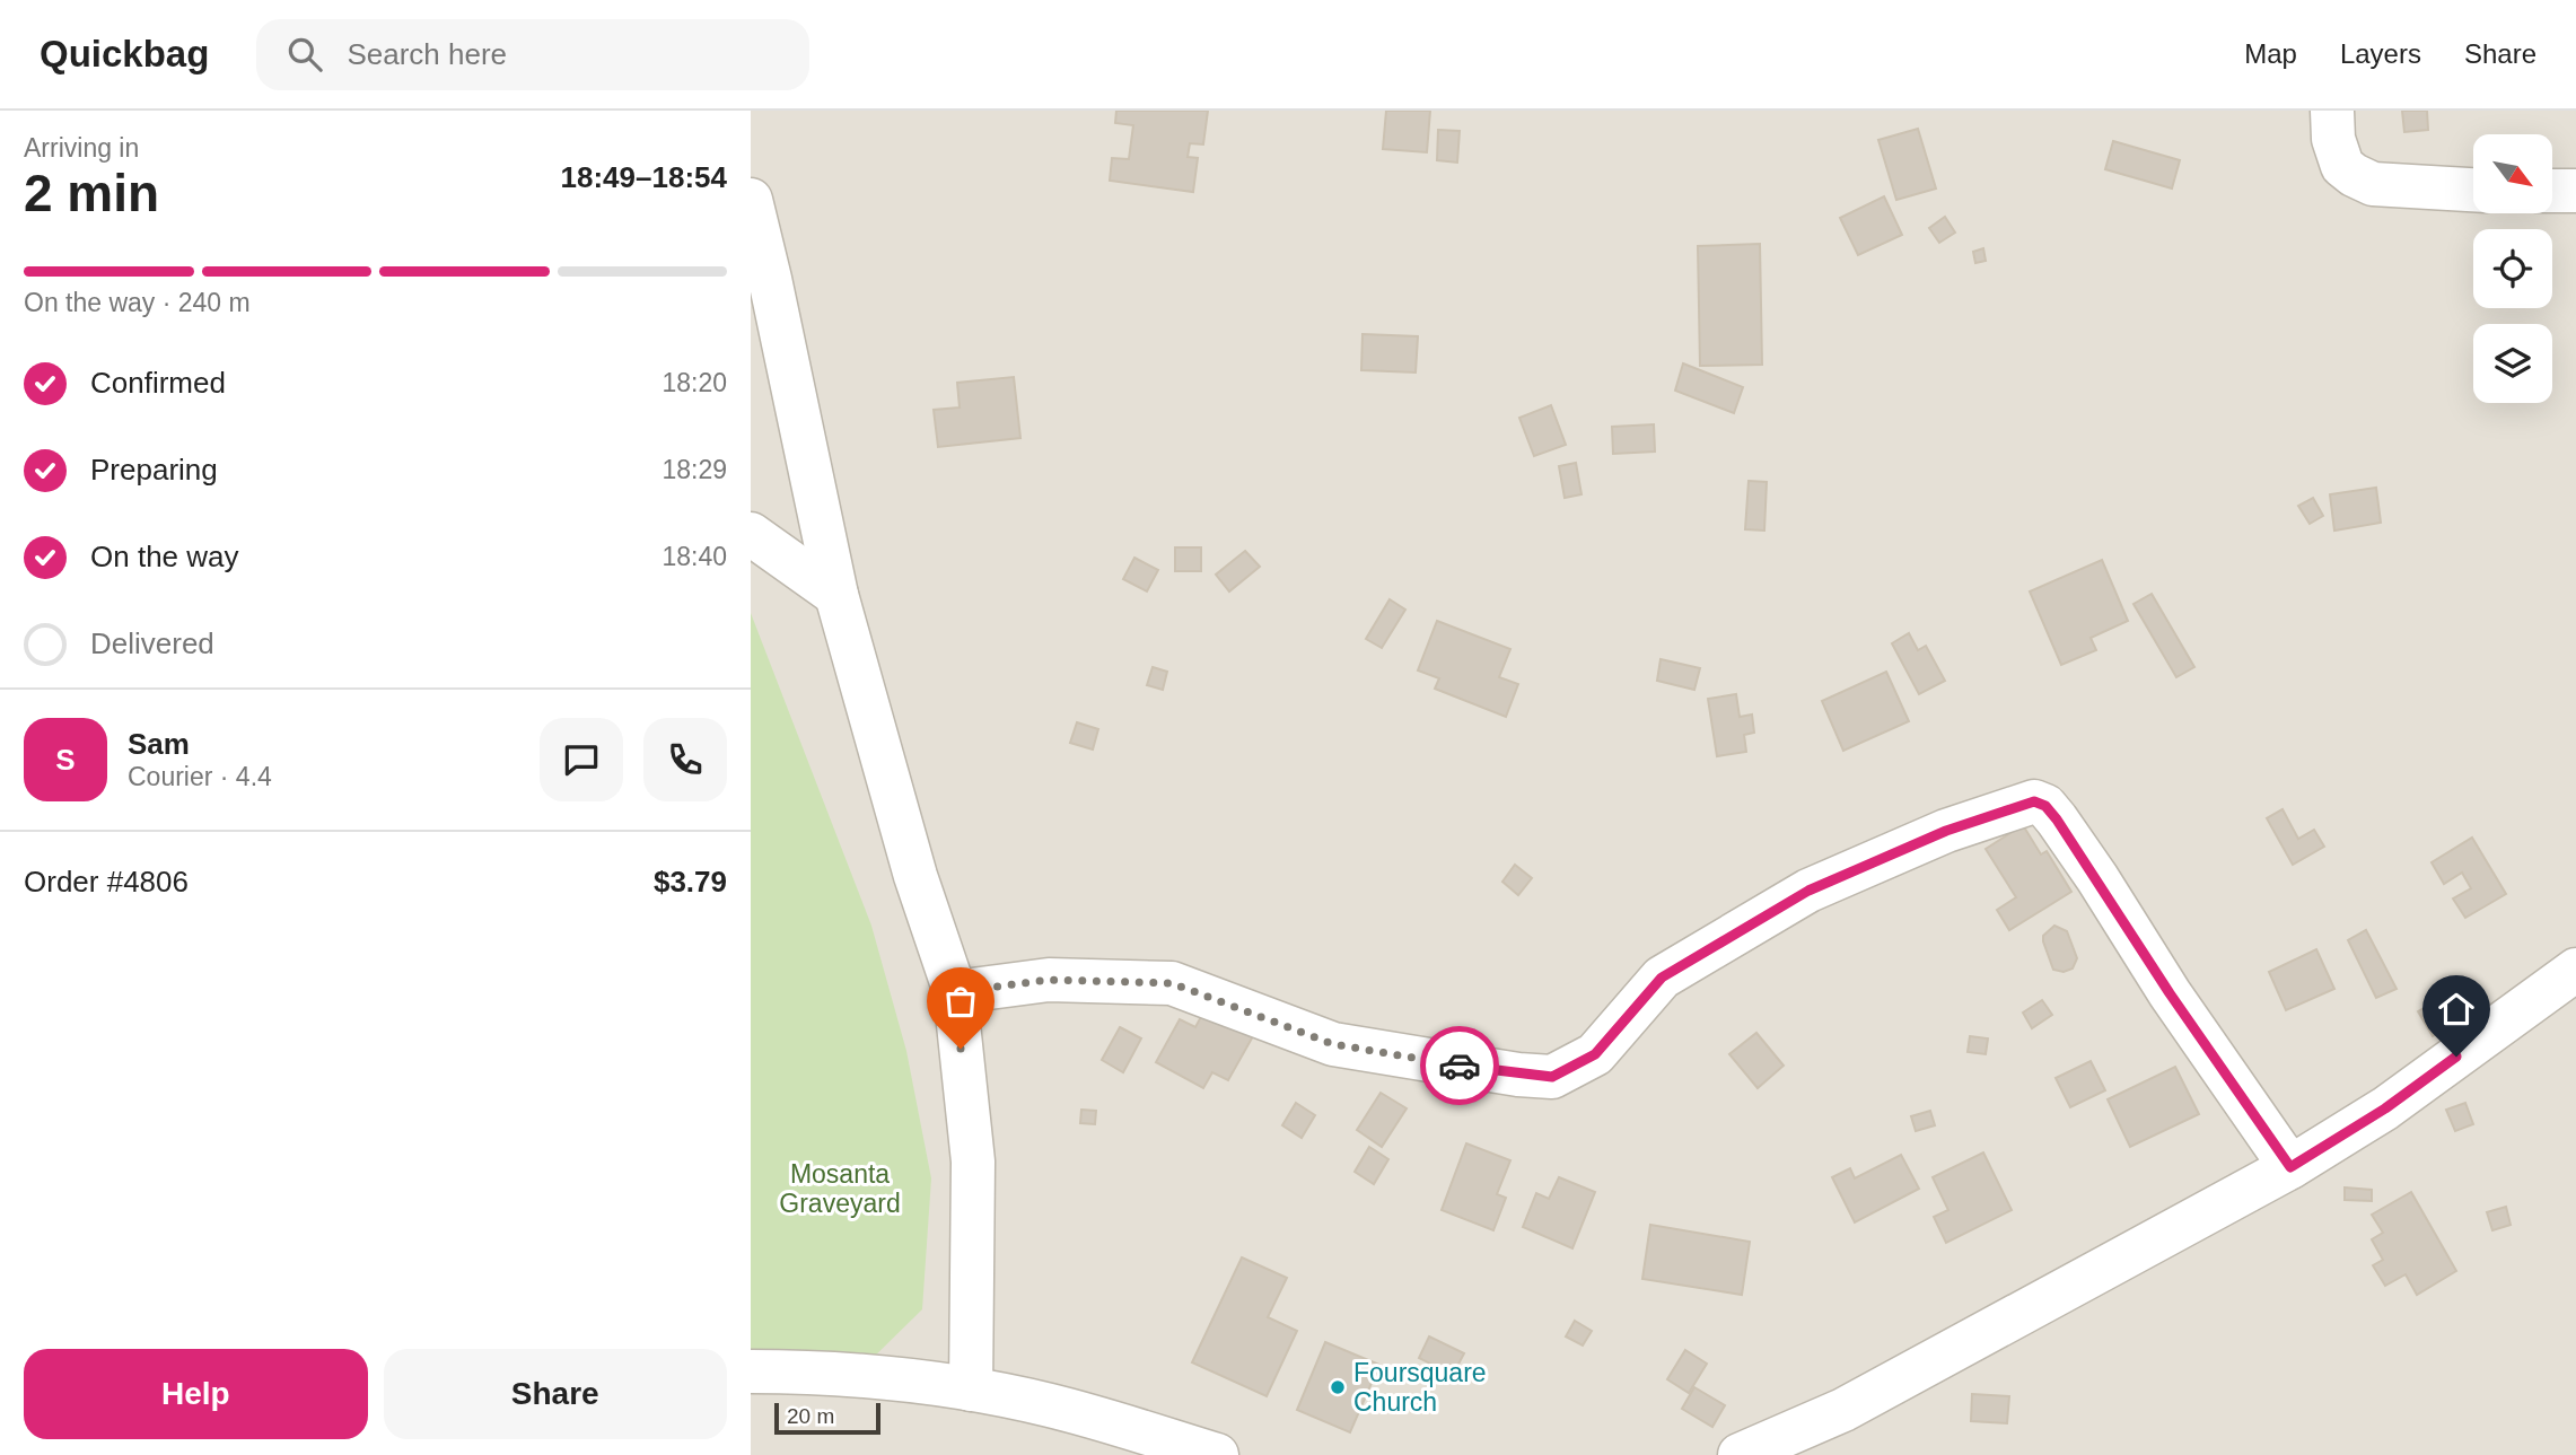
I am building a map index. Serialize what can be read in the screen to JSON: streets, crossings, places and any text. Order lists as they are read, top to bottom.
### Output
{
  "parks": ["Mosanta Graveyard"],
  "places": ["Foursquare Church"],
  "scale_bar": "20 m",
  "north": "bottom right",
  "page": {
    "header": "Quickbag",
    "search": "Search here",
    "nav": ["Map", "Layers", "Share"],
    "heading": ["2 min", "Arriving in", "18:49–18:54"],
    "panel": [
      "Sam",
      "Courier · 4.4",
      "Order #4806",
      "$3.79"
    ],
    "bar": "On the way · 240 m",
    "list": [
      ["Confirmed", "18:20"],
      ["Preparing", "18:29"],
      ["On the way", "18:40"],
      "Delivered"
    ],
    "round": "S",
    "buttons": ["Help", "Share"],
    "scale": "20 m"
  }
}
